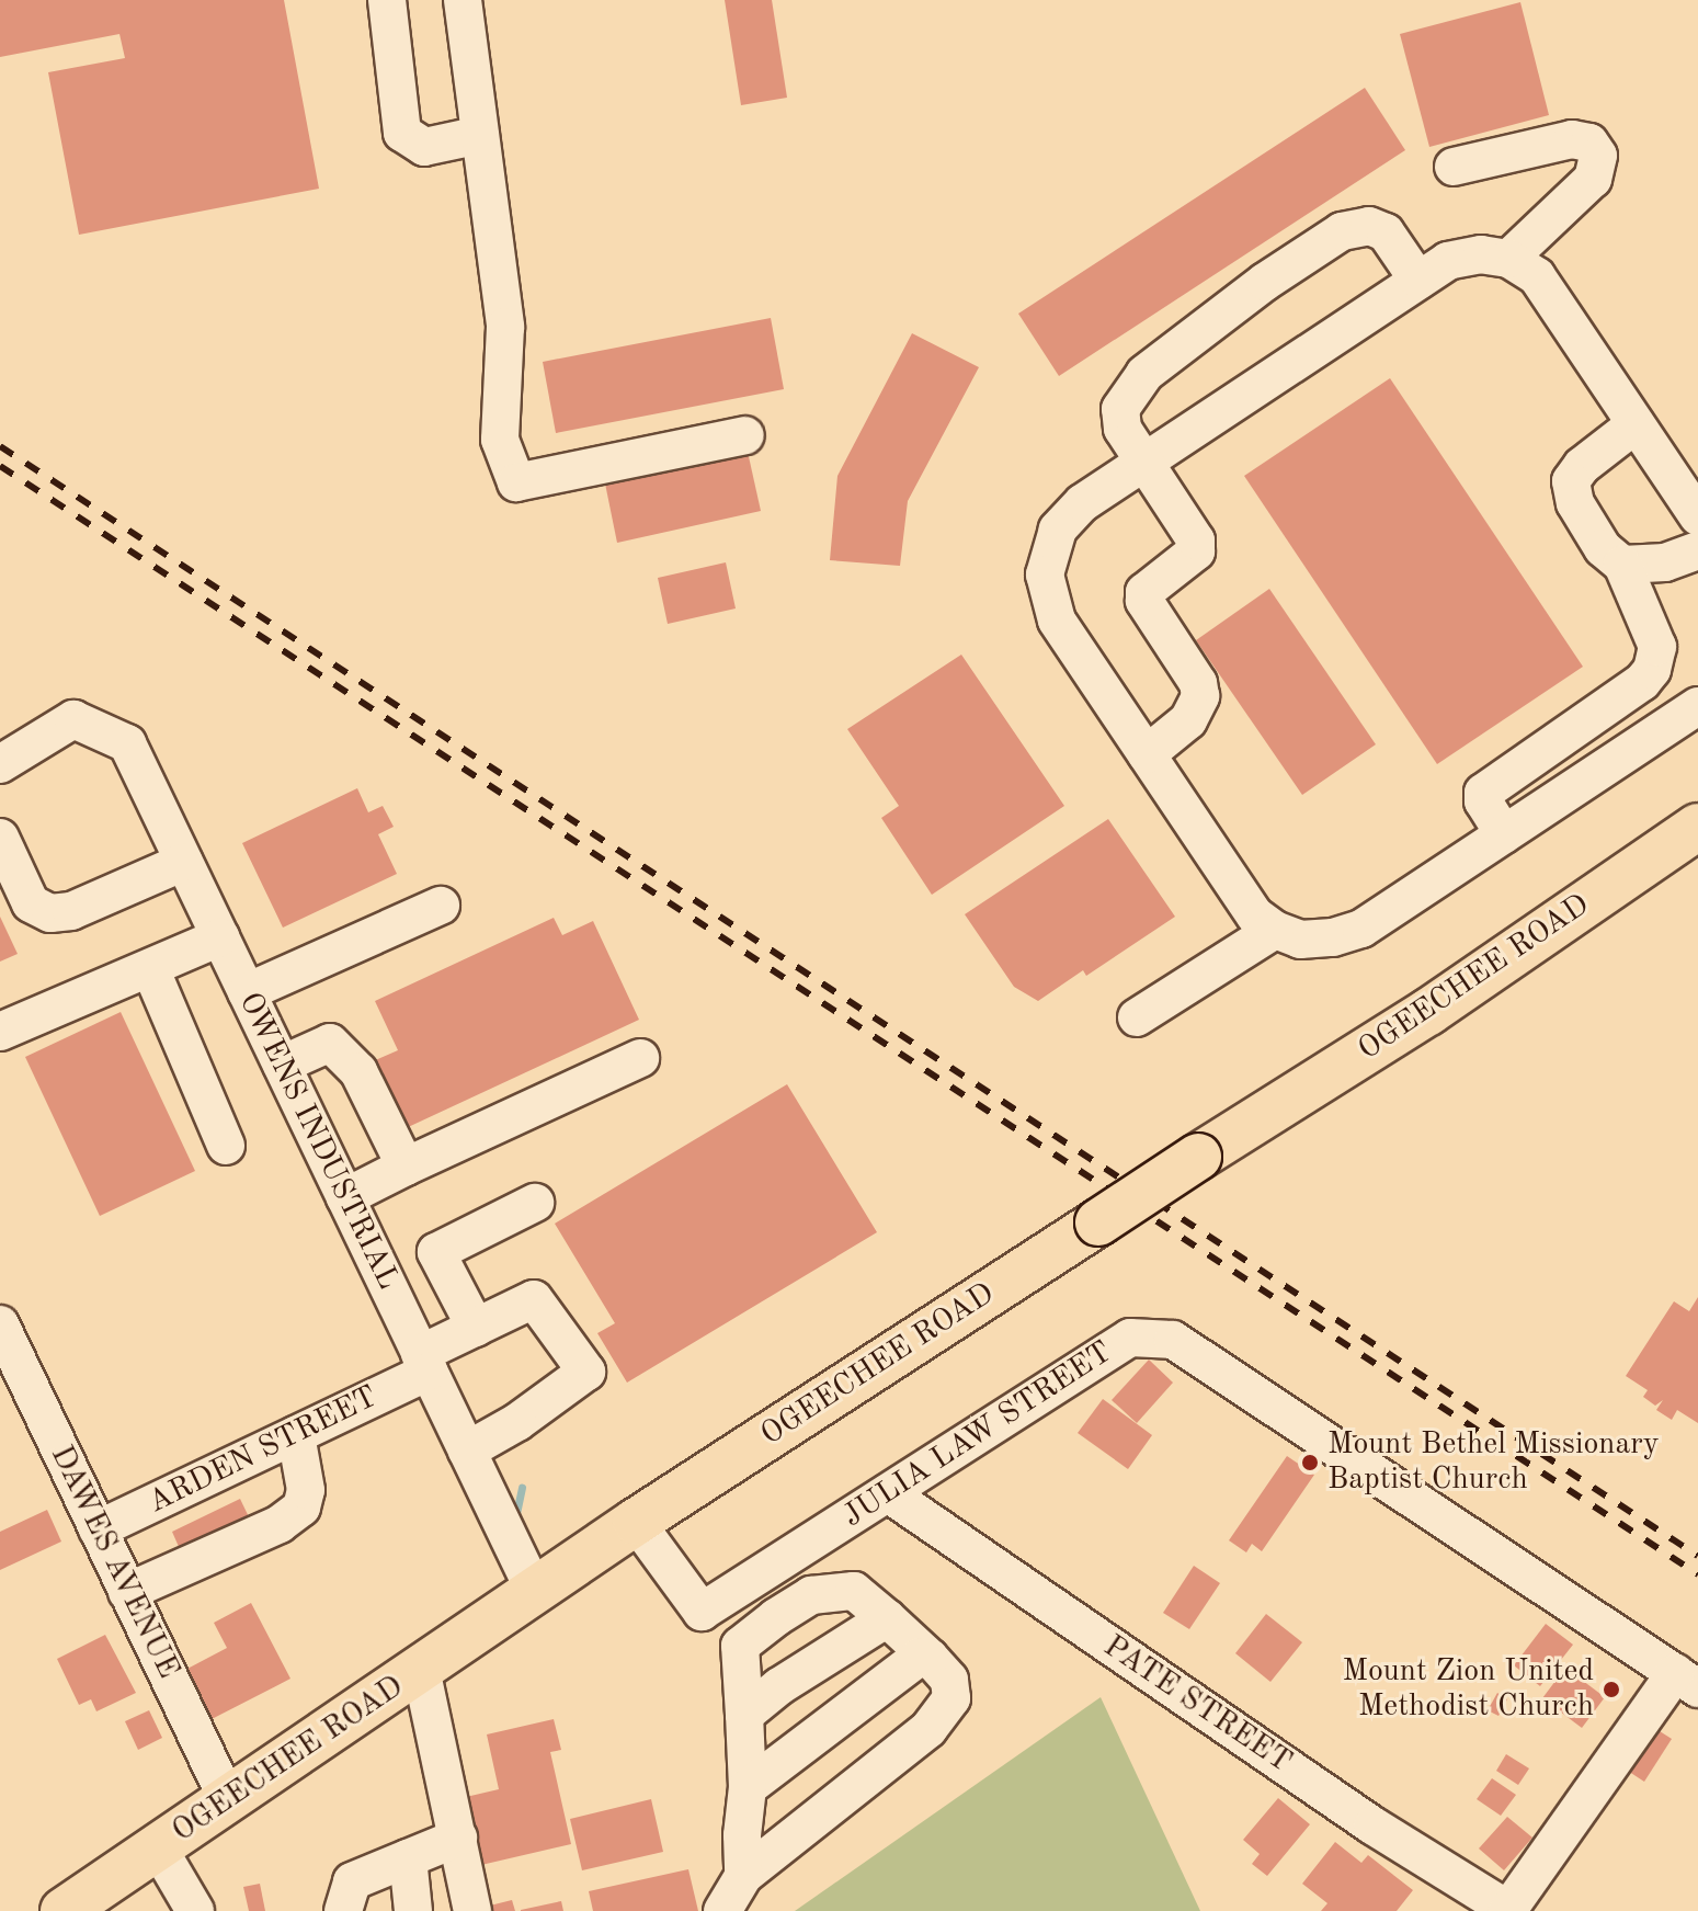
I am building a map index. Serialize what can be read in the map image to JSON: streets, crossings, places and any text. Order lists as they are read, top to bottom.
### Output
{
  "streets": {
    "main road": ["OGEECHEE ROAD"],
    "street": [
      "OWENS INDUSTRIAL",
      "JULIA LAW STREET",
      "ARDEN STREET",
      "DAWES AVENUE",
      "PATE STREET"
    ]
  },
  "crossings": [
    ["OGEECHEE ROAD", "OWENS INDUSTRIAL"],
    ["OGEECHEE ROAD", "JULIA LAW STREET"],
    ["OGEECHEE ROAD", "DAWES AVENUE"],
    ["OWENS INDUSTRIAL", "ARDEN STREET"],
    ["JULIA LAW STREET", "PATE STREET"],
    ["ARDEN STREET", "DAWES AVENUE"]
  ],
  "places": ["Mount Bethel Missionary Baptist Church", "Mount Zion United Methodist Church"]
}
